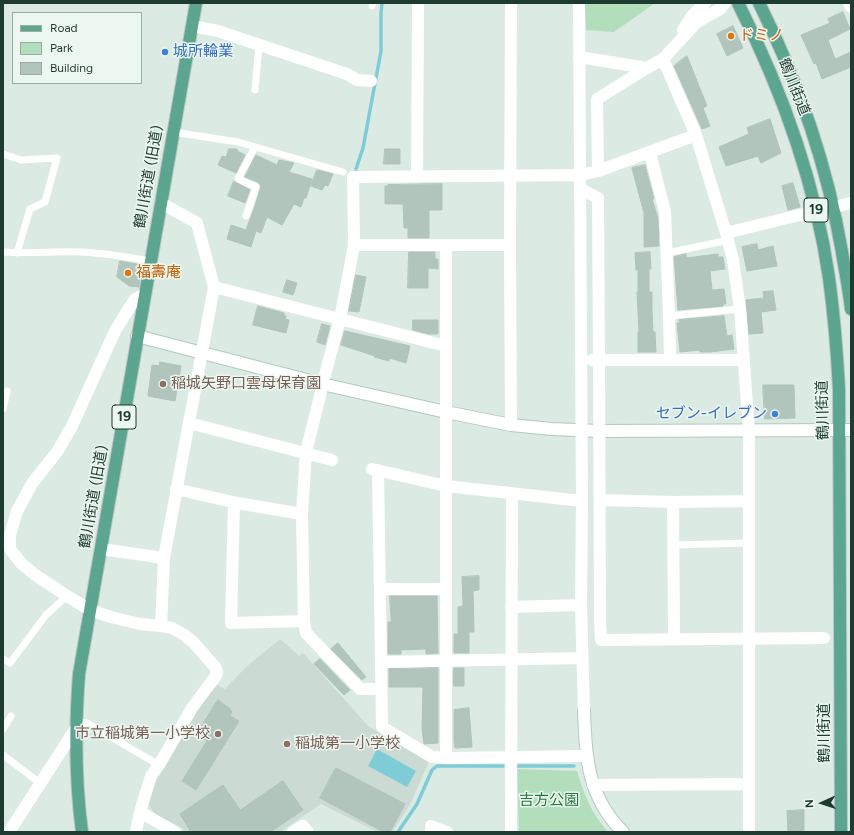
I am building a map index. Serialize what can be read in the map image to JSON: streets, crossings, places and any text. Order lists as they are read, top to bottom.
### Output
{
  "streets": {
    "main road": ["鶴川街道", "鶴川街道 (旧道)", "19"]
  },
  "parks": ["吉方公園"],
  "places": [
    "ドミノ",
    "城所輪業",
    "福壽庵",
    "稲城矢野口雲母保育園",
    "セブン-イレブン",
    "市立稲城第一小学校",
    "稲城第一小学校"
  ],
  "legend": ["Road", "Park", "Building"],
  "north": "left"
}
